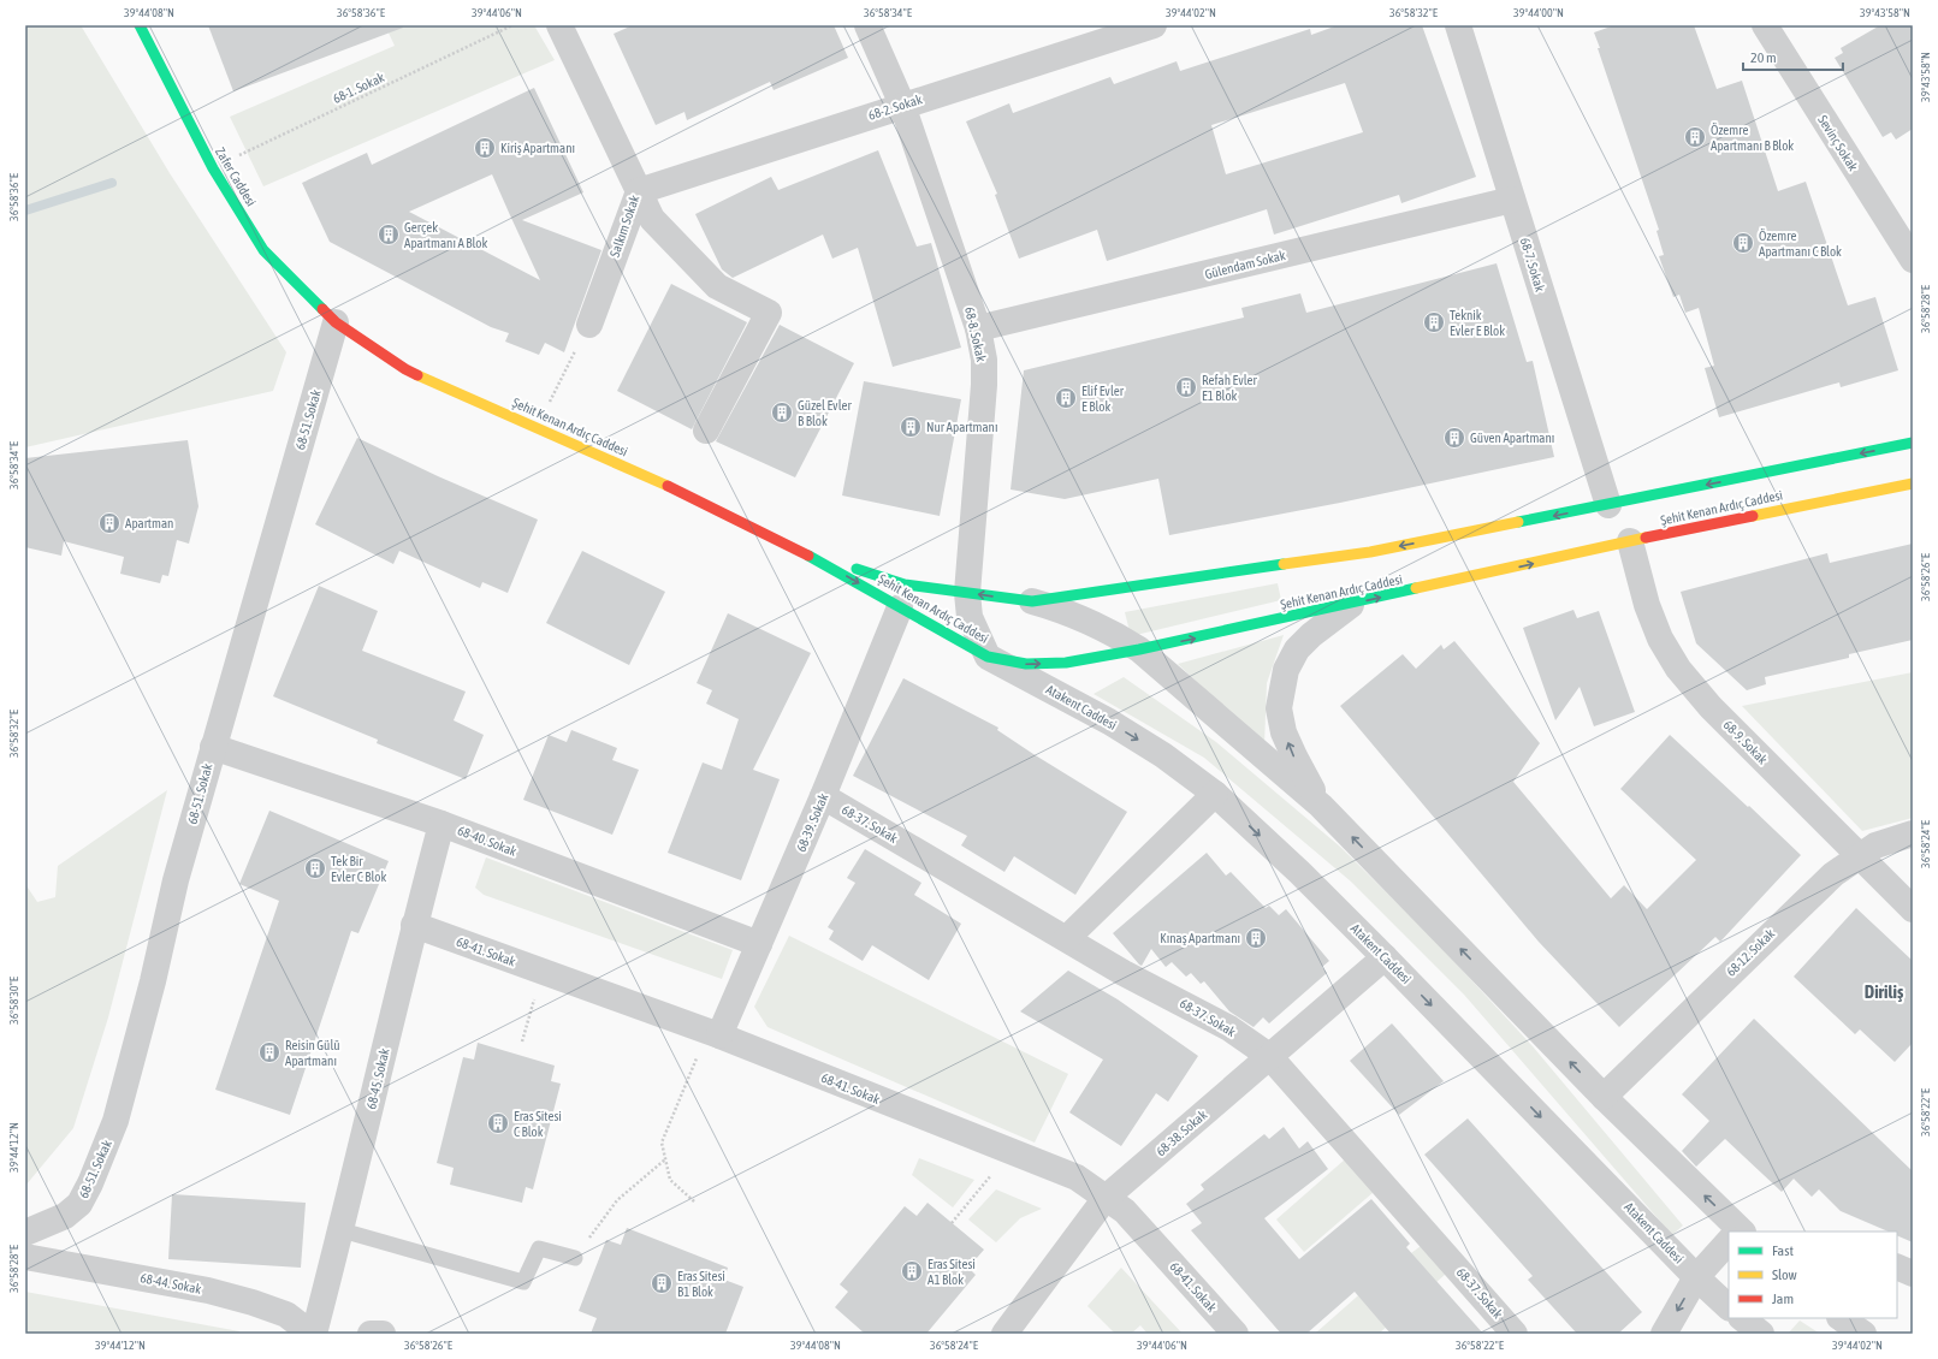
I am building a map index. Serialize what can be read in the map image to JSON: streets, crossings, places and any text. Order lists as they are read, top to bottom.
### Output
{
  "streets": {
    "street": [
      "68-2. Sokak",
      "Sevinç Sokak",
      "Zafer Caddesi",
      "Salkım Sokak",
      "Gülendam Sokak",
      "68-7. Sokak",
      "68-8. Sokak",
      "68-51. Sokak",
      "Şehit Kenan Ardıç Caddesi",
      "Atakent Caddesi",
      "68-9. Sokak",
      "68-39. Sokak",
      "68-37. Sokak",
      "68-40. Sokak",
      "68-41. Sokak",
      "68-12. Sokak",
      "68-45. Sokak",
      "68-38. Sokak",
      "68-44. Sokak"
    ],
    "path": ["68-1. Sokak"]
  },
  "crossings": [
    ["68-1. Sokak", "Zafer Caddesi"],
    ["68-2. Sokak", "Salkım Sokak"],
    ["68-2. Sokak", "68-8. Sokak"],
    ["Zafer Caddesi", "68-51. Sokak"],
    ["Zafer Caddesi", "Şehit Kenan Ardıç Caddesi"],
    ["Gülendam Sokak", "68-7. Sokak"],
    ["Gülendam Sokak", "68-8. Sokak"],
    ["68-7. Sokak", "Şehit Kenan Ardıç Caddesi"],
    ["68-8. Sokak", "Şehit Kenan Ardıç Caddesi"],
    ["68-8. Sokak", "Atakent Caddesi"],
    ["68-51. Sokak", "Şehit Kenan Ardıç Caddesi"],
    ["68-51. Sokak", "68-40. Sokak"],
    ["Şehit Kenan Ardıç Caddesi", "Atakent Caddesi"],
    ["Şehit Kenan Ardıç Caddesi", "68-9. Sokak"],
    ["Şehit Kenan Ardıç Caddesi", "68-39. Sokak"],
    ["Atakent Caddesi", "68-38. Sokak"],
    ["68-9. Sokak", "68-12. Sokak"],
    ["68-39. Sokak", "68-37. Sokak"],
    ["68-39. Sokak", "68-40. Sokak"],
    ["68-39. Sokak", "68-41. Sokak"],
    ["68-37. Sokak", "68-38. Sokak"],
    ["68-40. Sokak", "68-45. Sokak"],
    ["68-41. Sokak", "68-45. Sokak"],
    ["68-41. Sokak", "68-38. Sokak"]
  ],
  "districts": ["Diriliş"],
  "places": {
    "building": [
      "Özemre Apartmanı B Blok",
      "Kiriş Apartmanı",
      "Gerçek Apartmanı A Blok",
      "Özemre Apartmanı C Blok",
      "Teknik Evler E Blok",
      "Refah Evler E1 Blok",
      "Elif Evler E Blok",
      "Güzel Evler B Blok",
      "Nur Apartmanı",
      "Güven Apartmanı",
      "Apartman",
      "Tek Bir Evler C Blok",
      "Kınaş Apartmanı",
      "Reisin Gülü Apartmanı",
      "Eras Sitesi C Blok",
      "Eras Sitesi A1 Blok",
      "Eras Sitesi B1 Blok"
    ]
  },
  "legend": ["Fast", "Slow", "Jam"],
  "scale_bar": "20 m",
  "coordinates": [
    "39°44'08\"N",
    "36°58'36\"E",
    "39°44'06\"N",
    "36°58'34\"E",
    "39°44'02\"N",
    "36°58'32\"E",
    "39°44'00\"N",
    "39°43'58\"N",
    "36°58'28\"E",
    "36°58'26\"E",
    "36°58'24\"E",
    "36°58'30\"E",
    "36°58'22\"E",
    "39°44'12\"N"
  ]
}
